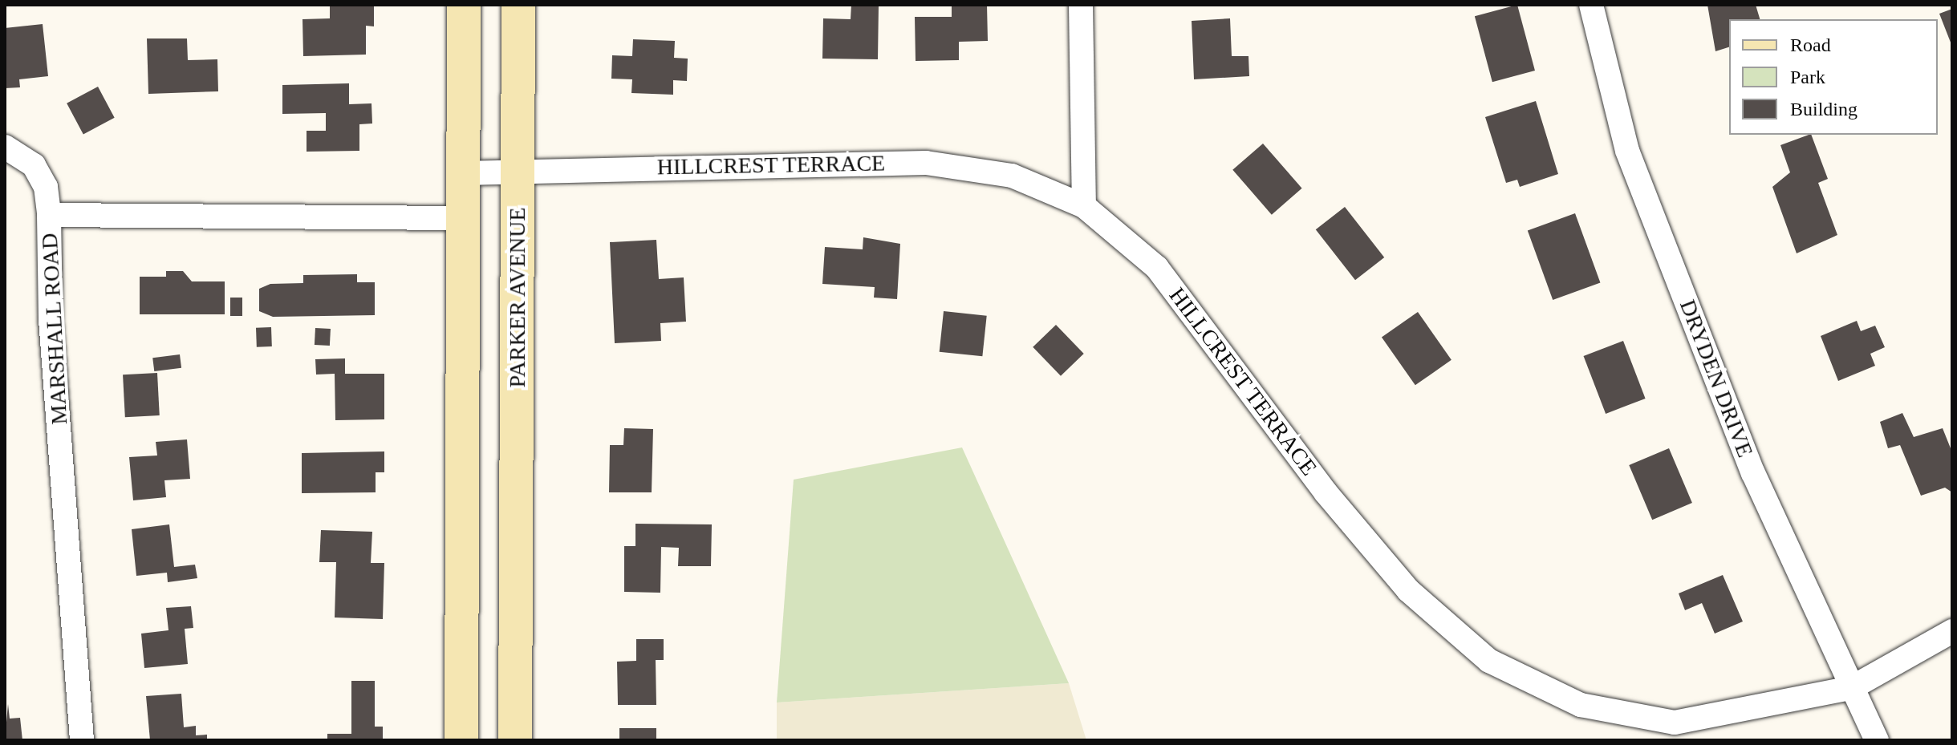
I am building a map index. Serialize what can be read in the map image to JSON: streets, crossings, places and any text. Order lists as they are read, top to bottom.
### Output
{
  "streets": {
    "street": [
      "HILLCREST TERRACE",
      "PARKER AVENUE",
      "MARSHALL ROAD",
      "DRYDEN DRIVE"
    ]
  },
  "crossings": [
    ["HILLCREST TERRACE", "PARKER AVENUE"],
    ["HILLCREST TERRACE", "DRYDEN DRIVE"]
  ],
  "legend": ["Road", "Park", "Building"]
}
